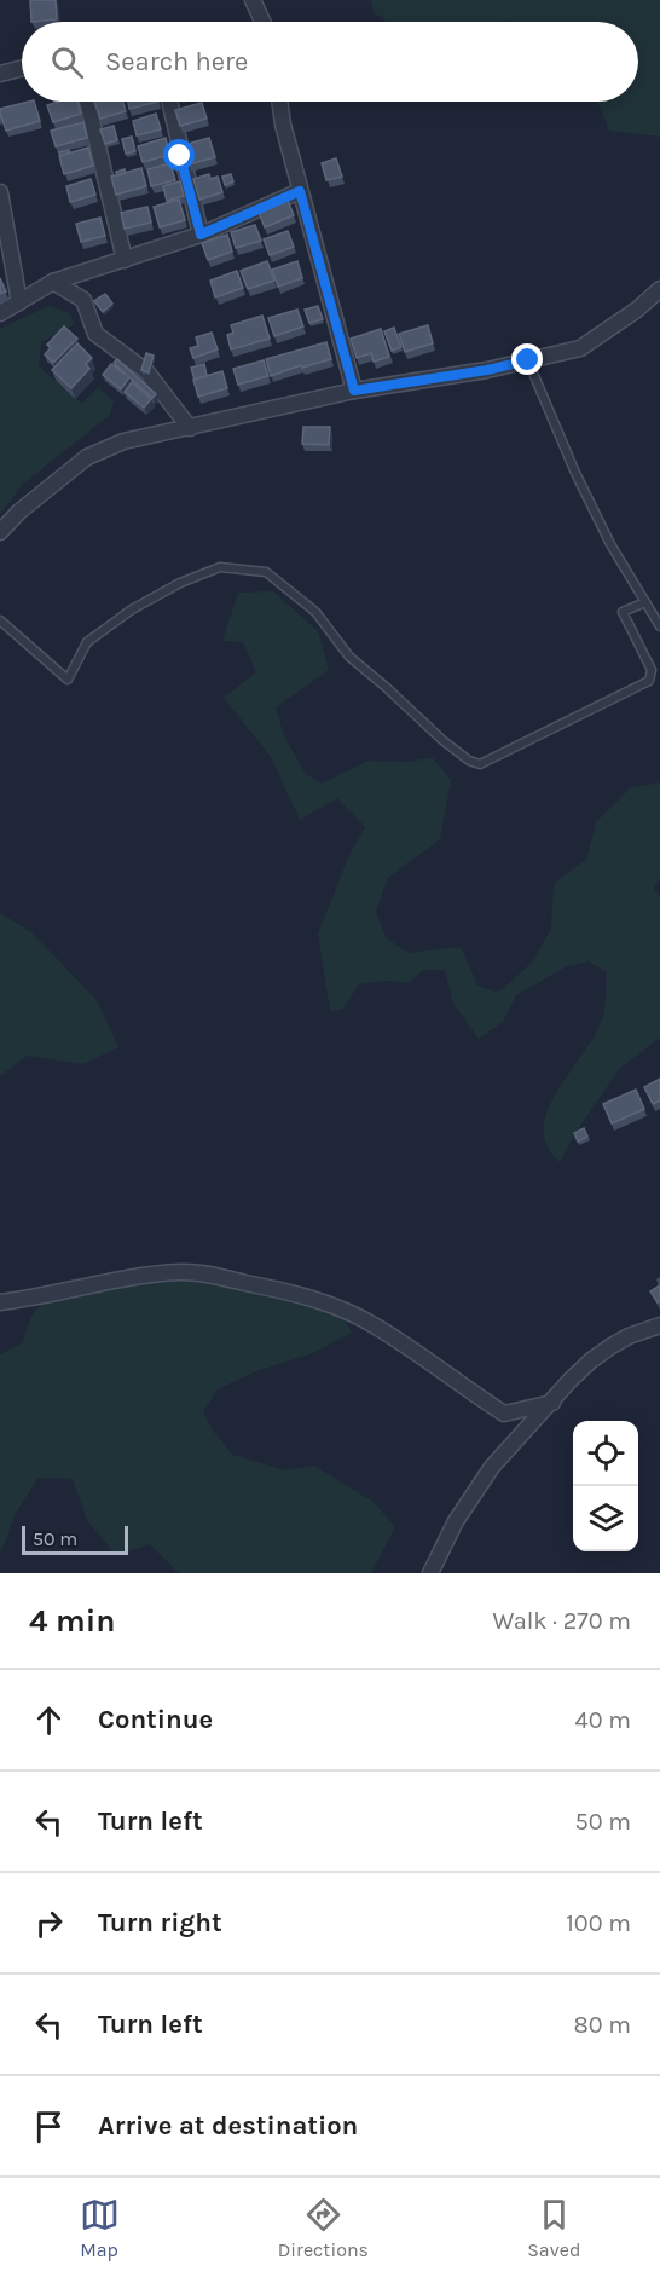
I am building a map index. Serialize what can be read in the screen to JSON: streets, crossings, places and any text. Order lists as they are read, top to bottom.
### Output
{
  "scale_bar": "50 m",
  "page": {
    "search": "Search here",
    "scale": "50 m",
    "heading": ["4 min", "Walk · 270 m"],
    "list": [
      ["Continue", "40 m"],
      ["Turn left", "50 m"],
      ["Turn right", "100 m"],
      ["Turn left", "80 m"],
      "Arrive at destination"
    ],
    "nav": ["Map", "Directions", "Saved"]
  }
}
